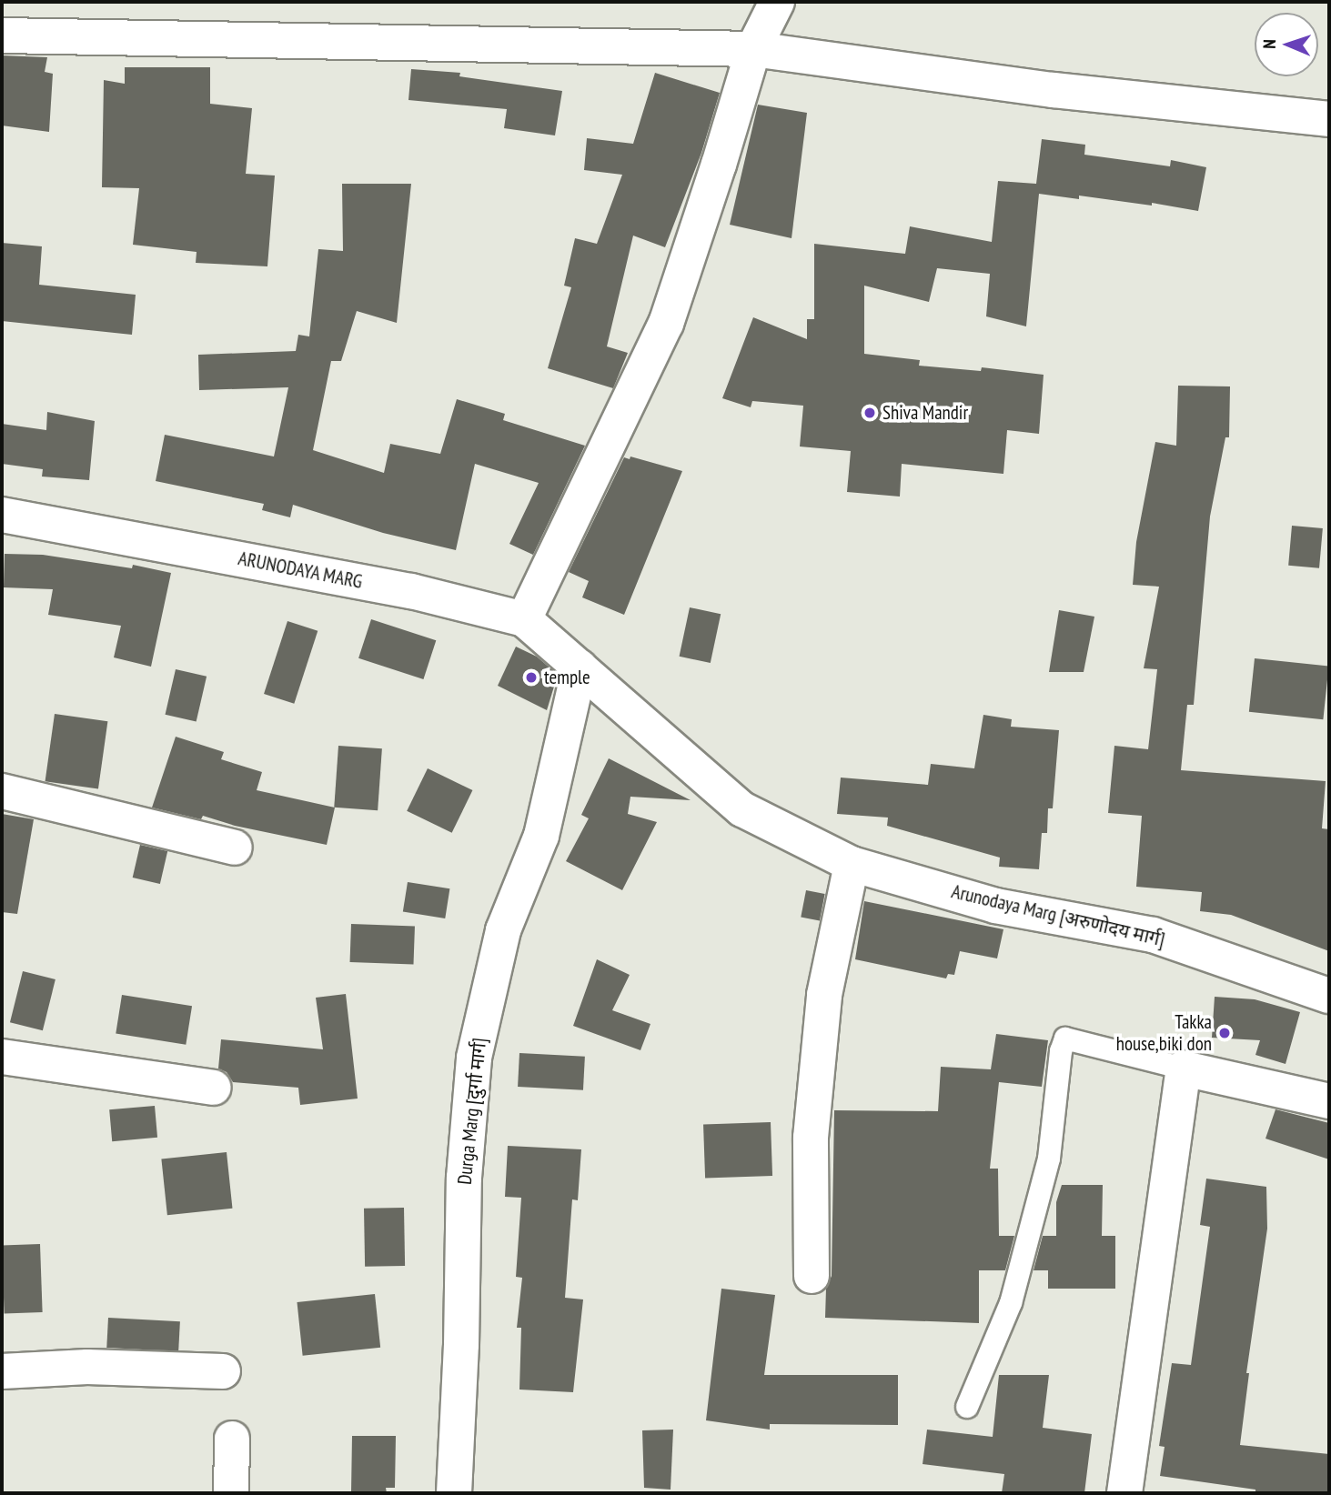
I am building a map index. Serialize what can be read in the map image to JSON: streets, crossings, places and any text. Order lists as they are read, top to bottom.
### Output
{
  "streets": {
    "street": ["ARUNODAYA MARG", "Arunodaya Marg [अरुणोदय मार्ग]", "Durga Marg [दुर्गा मार्ग]"]
  },
  "crossings": [
    ["ARUNODAYA MARG", "Arunodaya Marg [अरुणोदय मार्ग]"],
    ["ARUNODAYA MARG", "Durga Marg [दुर्गा मार्ग]"],
    ["Arunodaya Marg [अरुणोदय मार्ग]", "Durga Marg [दुर्गा मार्ग]"]
  ],
  "places": ["Shiva Mandir", "temple", "Takka house,biki don"],
  "north": "left"
}
